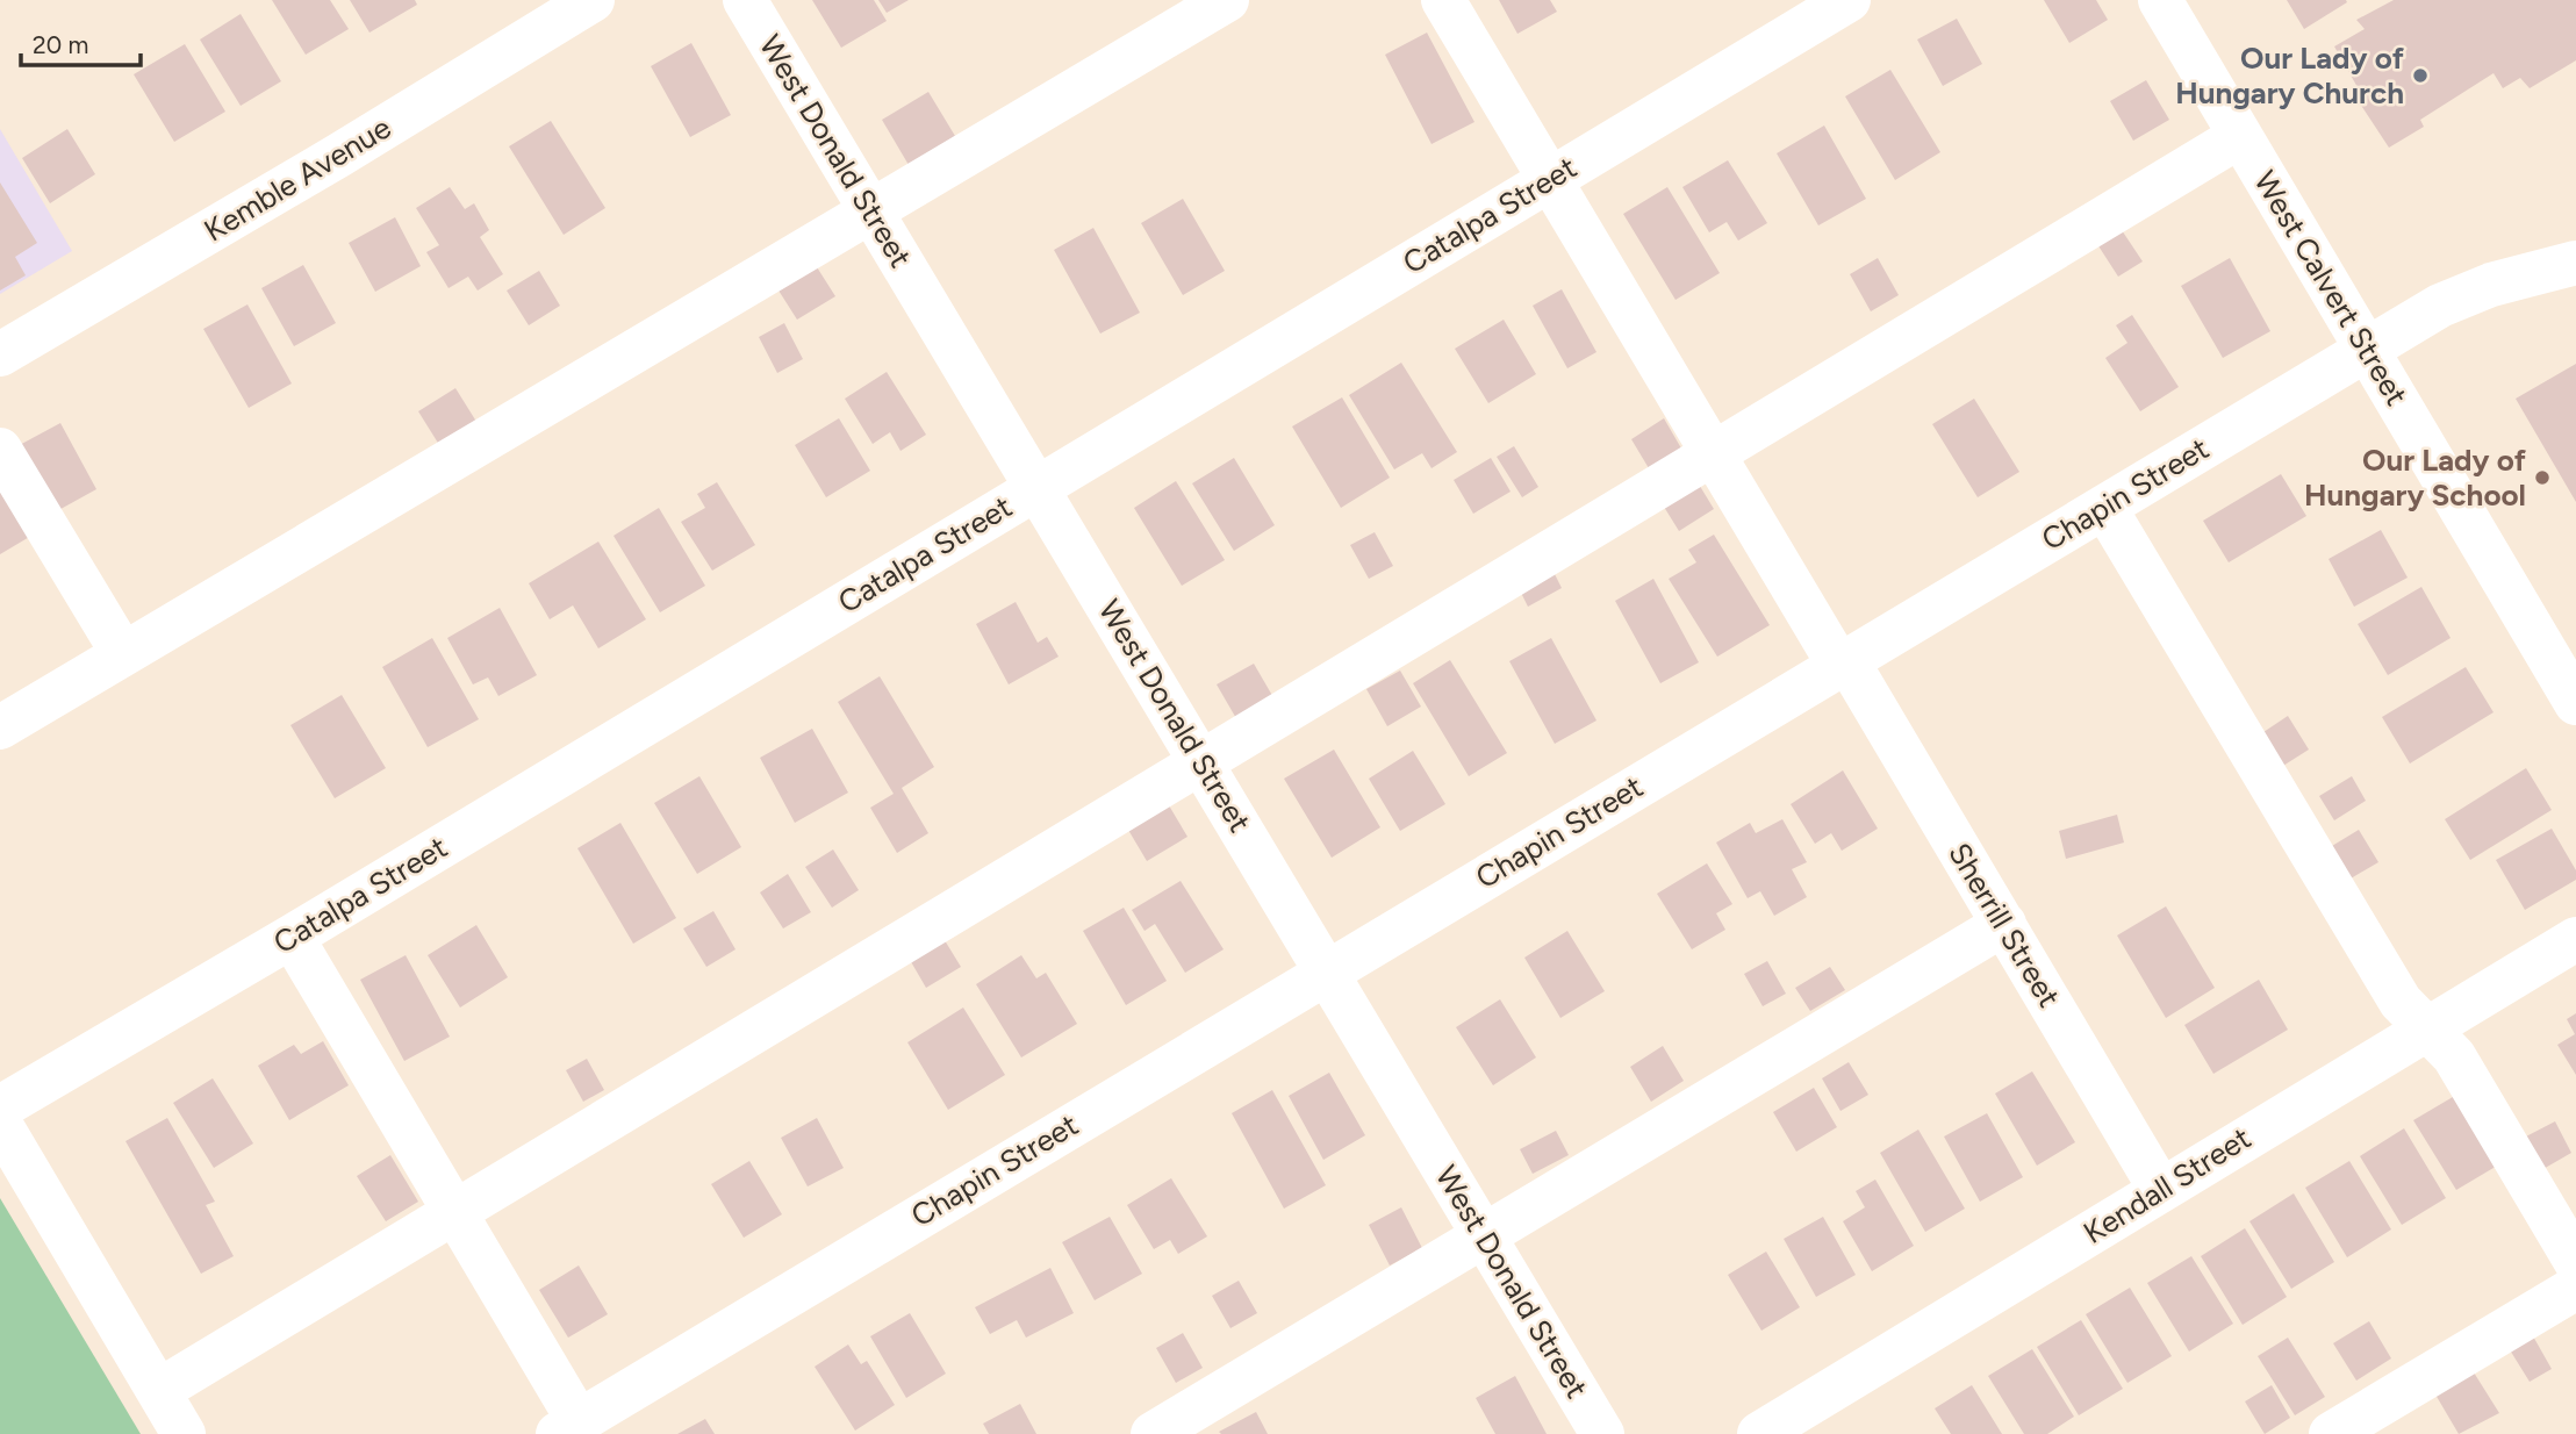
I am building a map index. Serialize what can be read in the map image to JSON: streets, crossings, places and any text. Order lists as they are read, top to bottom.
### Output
{
  "streets": {
    "street": [
      "West Donald Street",
      "Kemble Avenue",
      "Catalpa Street",
      "West Calvert Street",
      "Chapin Street",
      "Sherrill Street",
      "Kendall Street"
    ]
  },
  "crossings": [
    ["West Donald Street", "Catalpa Street"],
    ["West Donald Street", "Chapin Street"],
    ["Catalpa Street", "Sherrill Street"],
    ["West Calvert Street", "Chapin Street"],
    ["Chapin Street", "Sherrill Street"],
    ["Sherrill Street", "Kendall Street"]
  ],
  "places": ["Our Lady of Hungary Church", "Our Lady of Hungary School"],
  "scale_bar": "20 m"
}
